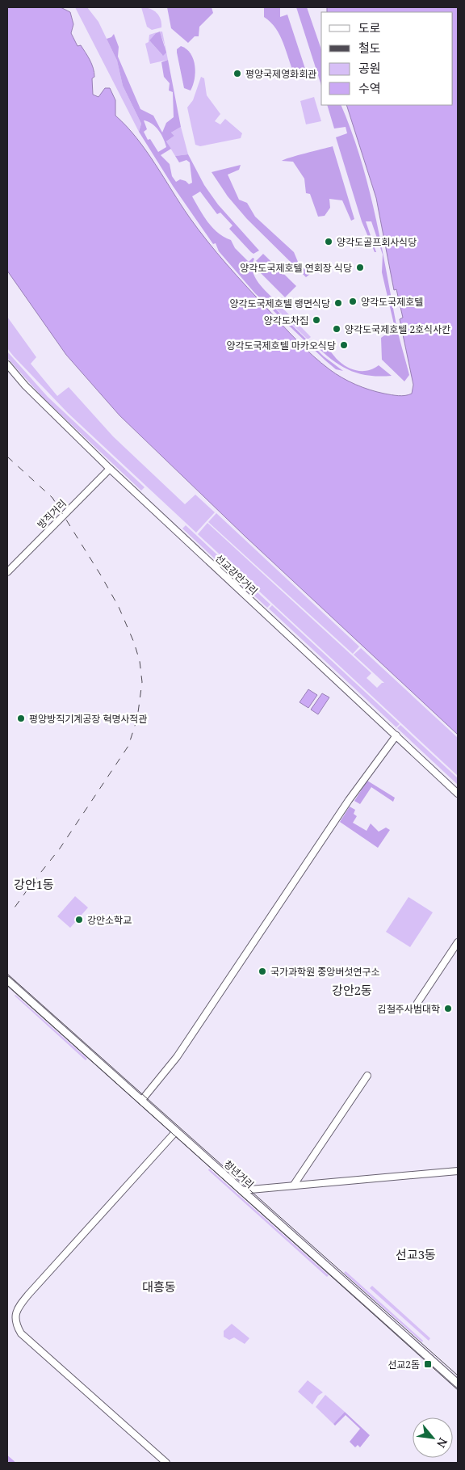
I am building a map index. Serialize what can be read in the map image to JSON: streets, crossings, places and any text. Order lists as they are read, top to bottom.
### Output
{
  "streets": {
    "main road": ["청년거리"],
    "street": ["방직거리", "선교강안거리"]
  },
  "crossings": [
    ["방직거리", "선교강안거리"]
  ],
  "districts": [
    "강안1동",
    "강안2동",
    "선교3동",
    "대흥동"
  ],
  "places": {
    "other": [
      "평양국제영화회관",
      "양각도골프회사식당",
      "양각도국제호텔 연회장 식당",
      "양각도국제호텔",
      "양각도국제호텔 랭면식당",
      "양각도차집",
      "양각도국제호텔 2호식사칸",
      "양각도국제호텔 마카오식당",
      "평양방직기계공장 혁명사적관",
      "강안소학교",
      "국가과학원 중앙버섯연구소",
      "김철주사범대학"
    ],
    "transit": ["선교2돔"]
  },
  "legend": [
    "도로",
    "철도",
    "공원",
    "수역"
  ],
  "north": "bottom right"
}
